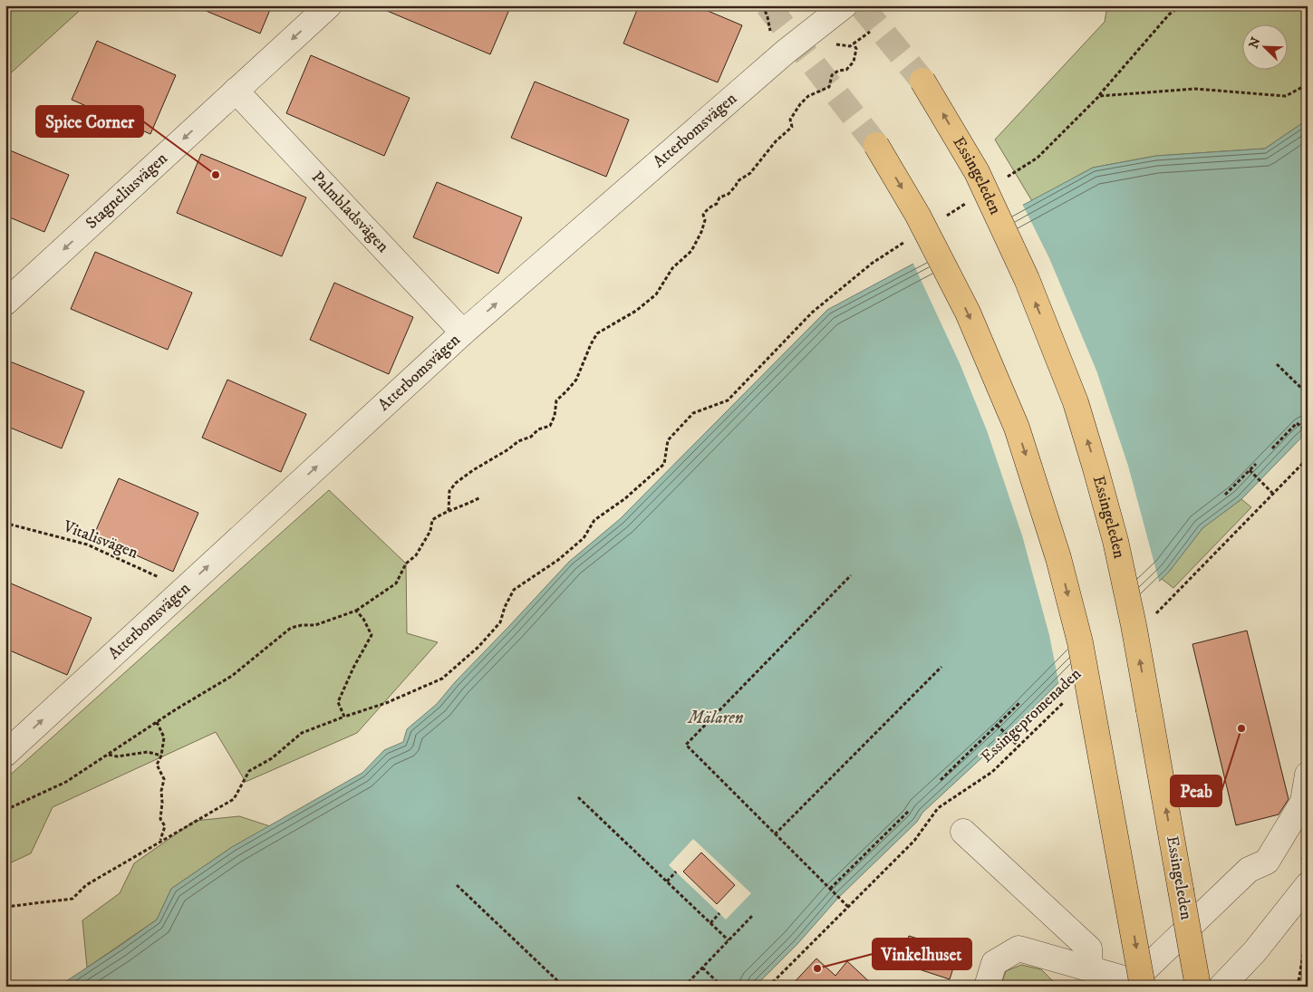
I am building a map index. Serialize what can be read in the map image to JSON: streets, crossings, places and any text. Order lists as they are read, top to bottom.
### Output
{
  "streets": {
    "highway": ["Essingeleden"],
    "street": ["Atterbomsvägen", "Stagneliusvägen", "Palmbladsvägen"],
    "path": ["Vitalisvägen", "Essingepromenaden"]
  },
  "crossings": [
    ["Atterbomsvägen", "Palmbladsvägen"],
    ["Stagneliusvägen", "Palmbladsvägen"]
  ],
  "one_way": ["Atterbomsvägen", "Stagneliusvägen"],
  "water": ["Mälaren"],
  "places": ["Spice Corner", "Peab", "Vinkelhuset"],
  "north": "top left"
}
